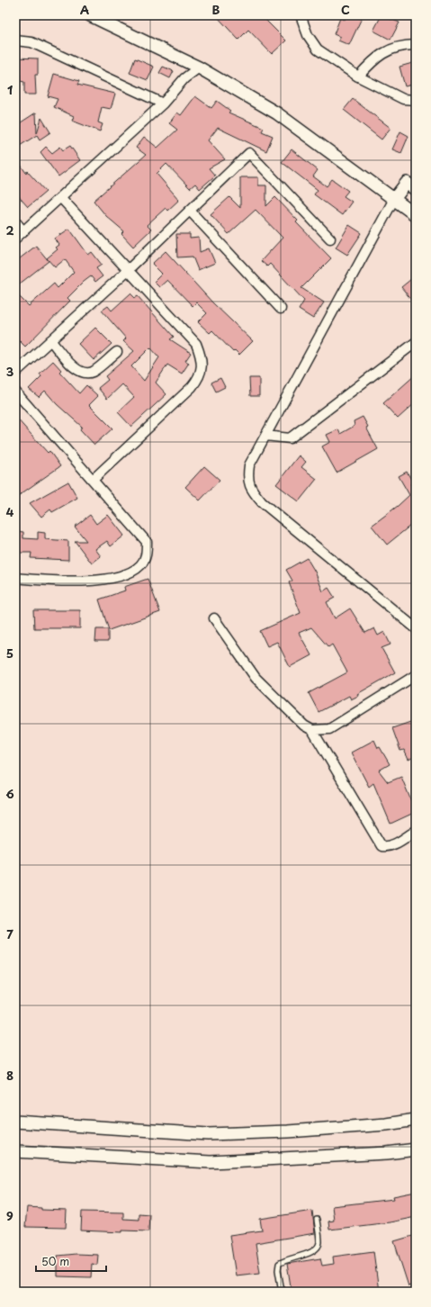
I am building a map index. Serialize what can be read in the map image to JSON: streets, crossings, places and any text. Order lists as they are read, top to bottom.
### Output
{
  "scale_bar": "50 m",
  "grid": {
    "columns": ["A", "B", "C"],
    "rows": [
      "1",
      "2",
      "3",
      "4",
      "5",
      "6",
      "7",
      "8",
      "9"
    ]
  }
}
